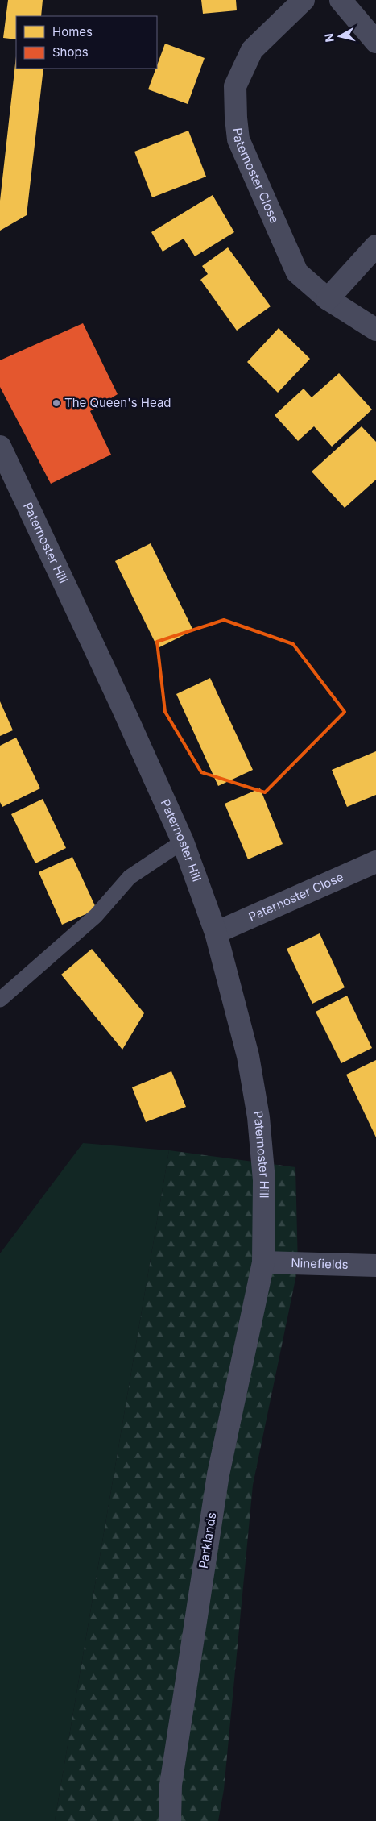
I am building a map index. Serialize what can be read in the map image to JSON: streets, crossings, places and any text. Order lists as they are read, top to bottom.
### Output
{
  "streets": {
    "street": [
      "Paternoster Close",
      "Paternoster Hill",
      "Ninefields",
      "Parklands"
    ]
  },
  "crossings": [
    ["Paternoster Close", "Paternoster Hill"],
    ["Paternoster Hill", "Ninefields"],
    ["Paternoster Hill", "Parklands"],
    ["Ninefields", "Parklands"]
  ],
  "places": ["The Queen's Head"],
  "legend": ["Homes", "Shops"],
  "north": "left"
}
